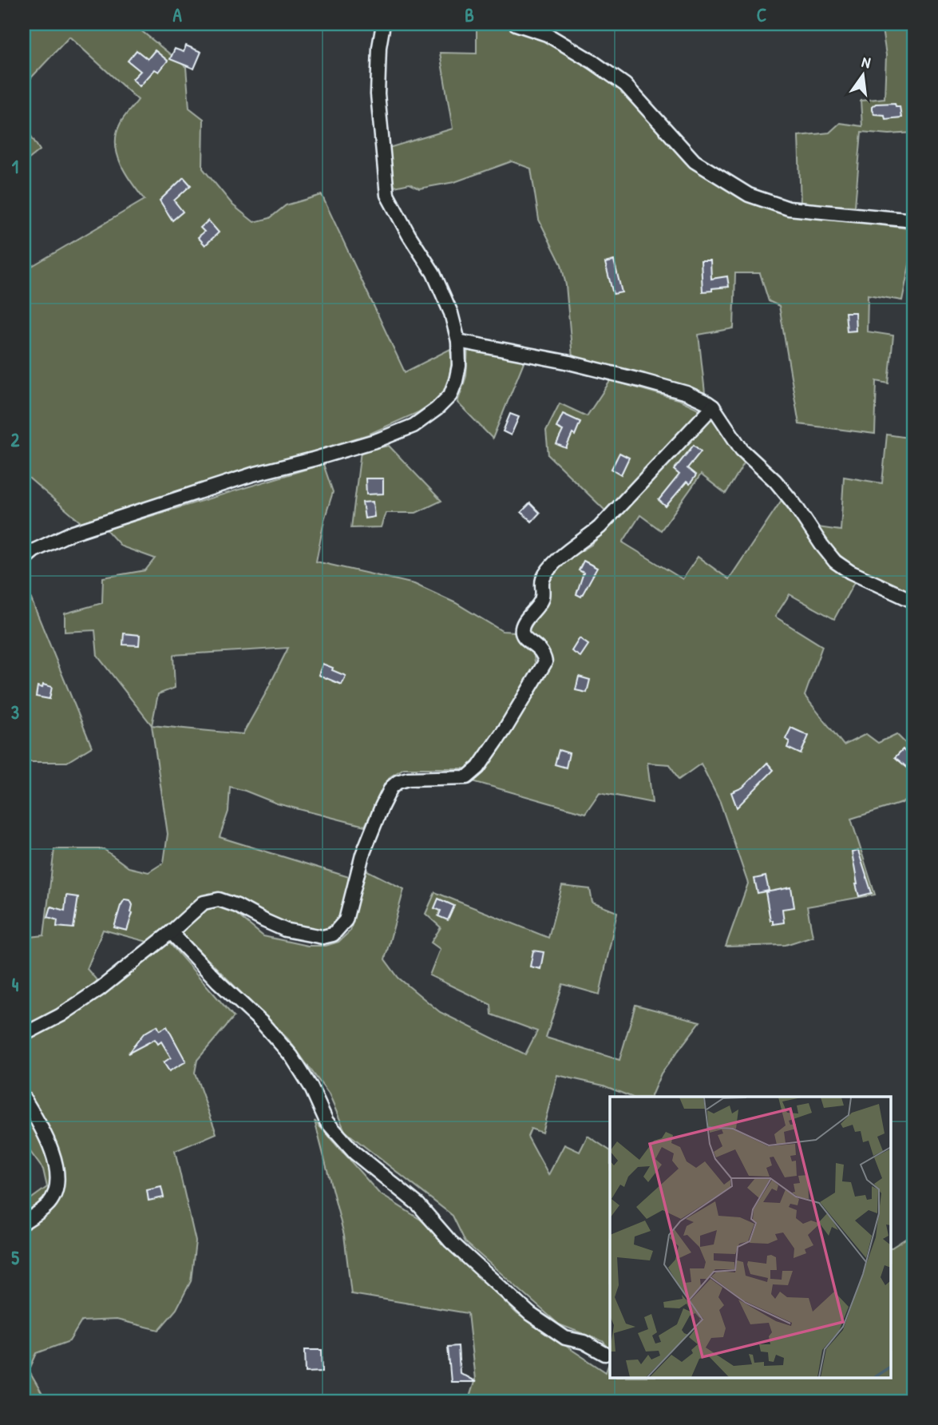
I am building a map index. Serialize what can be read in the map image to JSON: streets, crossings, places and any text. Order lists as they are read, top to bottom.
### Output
{
  "north": "top",
  "grid": {
    "columns": ["A", "B", "C"],
    "rows": [
      "1",
      "2",
      "3",
      "4",
      "5"
    ]
  }
}
